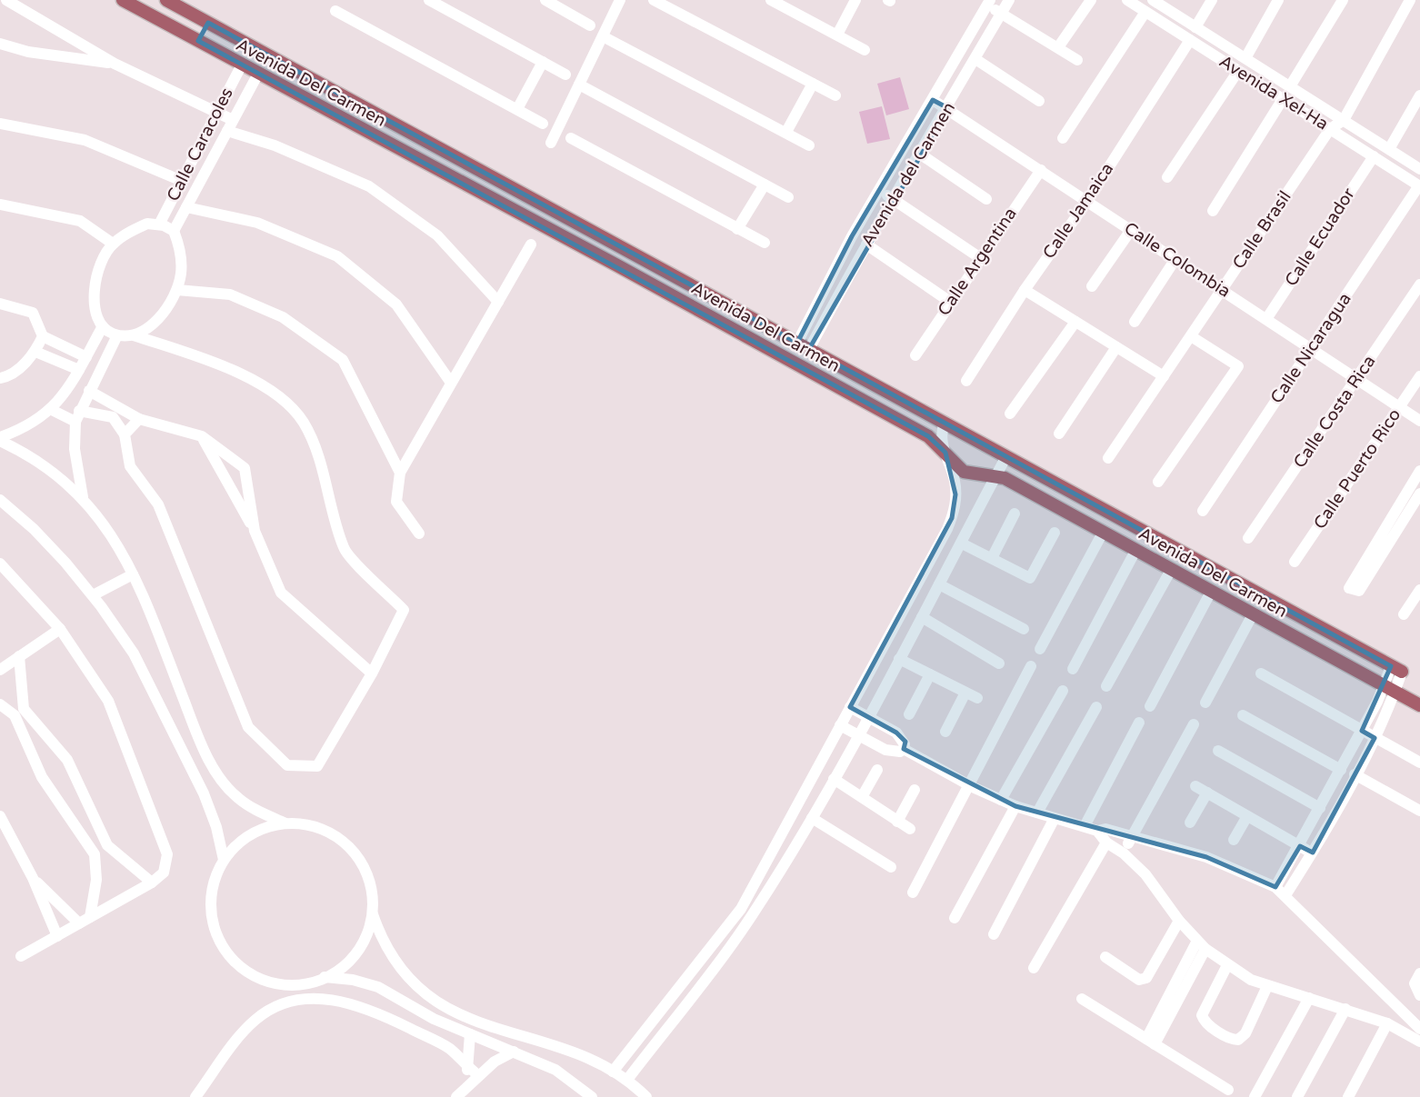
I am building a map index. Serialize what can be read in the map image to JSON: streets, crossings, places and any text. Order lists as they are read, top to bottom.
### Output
{
  "streets": {
    "main road": ["Avenida Del Carmen"],
    "street": [
      "Avenida Xel-Ha",
      "Calle Caracoles",
      "Avenida del Carmen",
      "Calle Jamaica",
      "Calle Brasil",
      "Calle Ecuador",
      "Calle Colombia",
      "Calle Argentina",
      "Calle Nicaragua",
      "Calle Costa Rica",
      "Calle Puerto Rico"
    ]
  },
  "crossings": [
    ["Avenida Del Carmen", "Calle Caracoles"],
    ["Avenida Del Carmen", "Avenida del Carmen"],
    ["Avenida Xel-Ha", "Calle Jamaica"],
    ["Avenida Xel-Ha", "Calle Brasil"],
    ["Avenida Xel-Ha", "Calle Ecuador"],
    ["Avenida Xel-Ha", "Calle Nicaragua"],
    ["Avenida del Carmen", "Calle Colombia"],
    ["Calle Jamaica", "Calle Colombia"],
    ["Calle Brasil", "Calle Colombia"],
    ["Calle Ecuador", "Calle Colombia"],
    ["Calle Colombia", "Calle Argentina"],
    ["Calle Colombia", "Calle Nicaragua"],
    ["Calle Colombia", "Calle Costa Rica"],
    ["Calle Colombia", "Calle Puerto Rico"]
  ]
}
